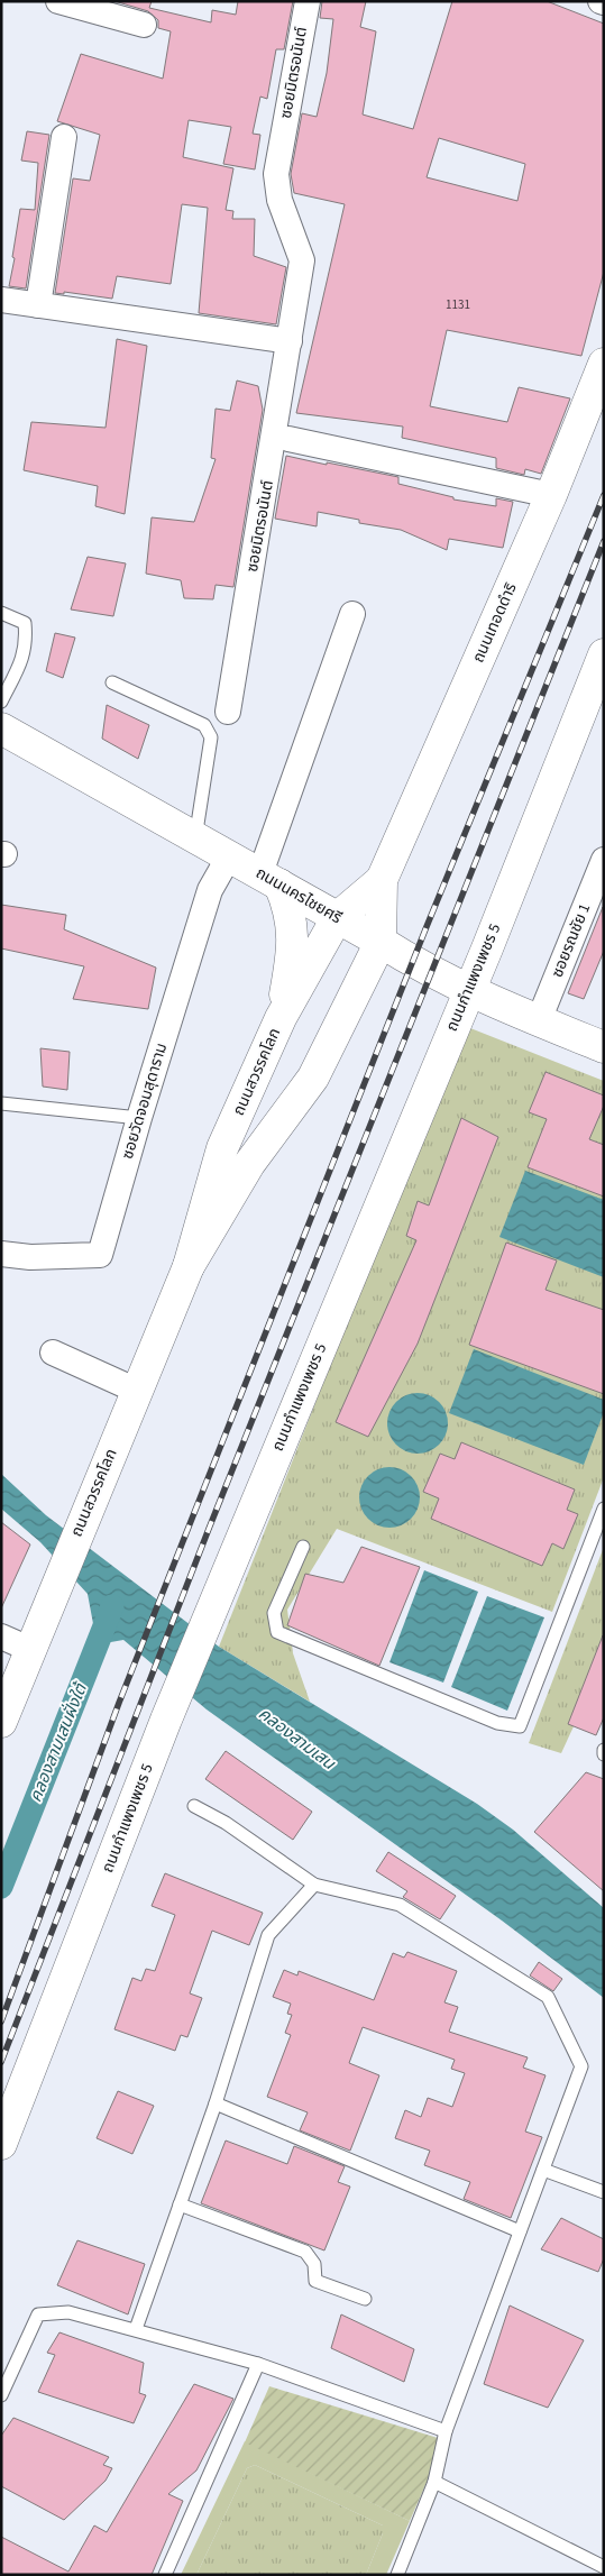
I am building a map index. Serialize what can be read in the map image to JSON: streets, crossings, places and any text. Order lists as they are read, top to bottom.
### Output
{
  "streets": {
    "street": [
      "ซอยมิตรอนันต์",
      "ถนนเทอดดำริ",
      "ถนนนครไชยศรี",
      "ซอยรณชัย 1",
      "ถนนกำแพงเพชร 5",
      "ถนนสวรรคโลก",
      "ซอยวัดจอมสุดาราม"
    ]
  },
  "crossings": [
    ["ถนนเทอดดำริ", "ถนนนครไชยศรี"],
    ["ถนนเทอดดำริ", "ถนนสวรรคโลก"],
    ["ถนนนครไชยศรี", "ซอยรณชัย 1"],
    ["ถนนนครไชยศรี", "ถนนกำแพงเพชร 5"],
    ["ถนนนครไชยศรี", "ถนนสวรรคโลก"],
    ["ถนนนครไชยศรี", "ซอยวัดจอมสุดาราม"]
  ],
  "water": ["คลองสามเสน", "คลองสามเสนฝั่งใต้"],
  "house_numbers": ["1131"]
}
